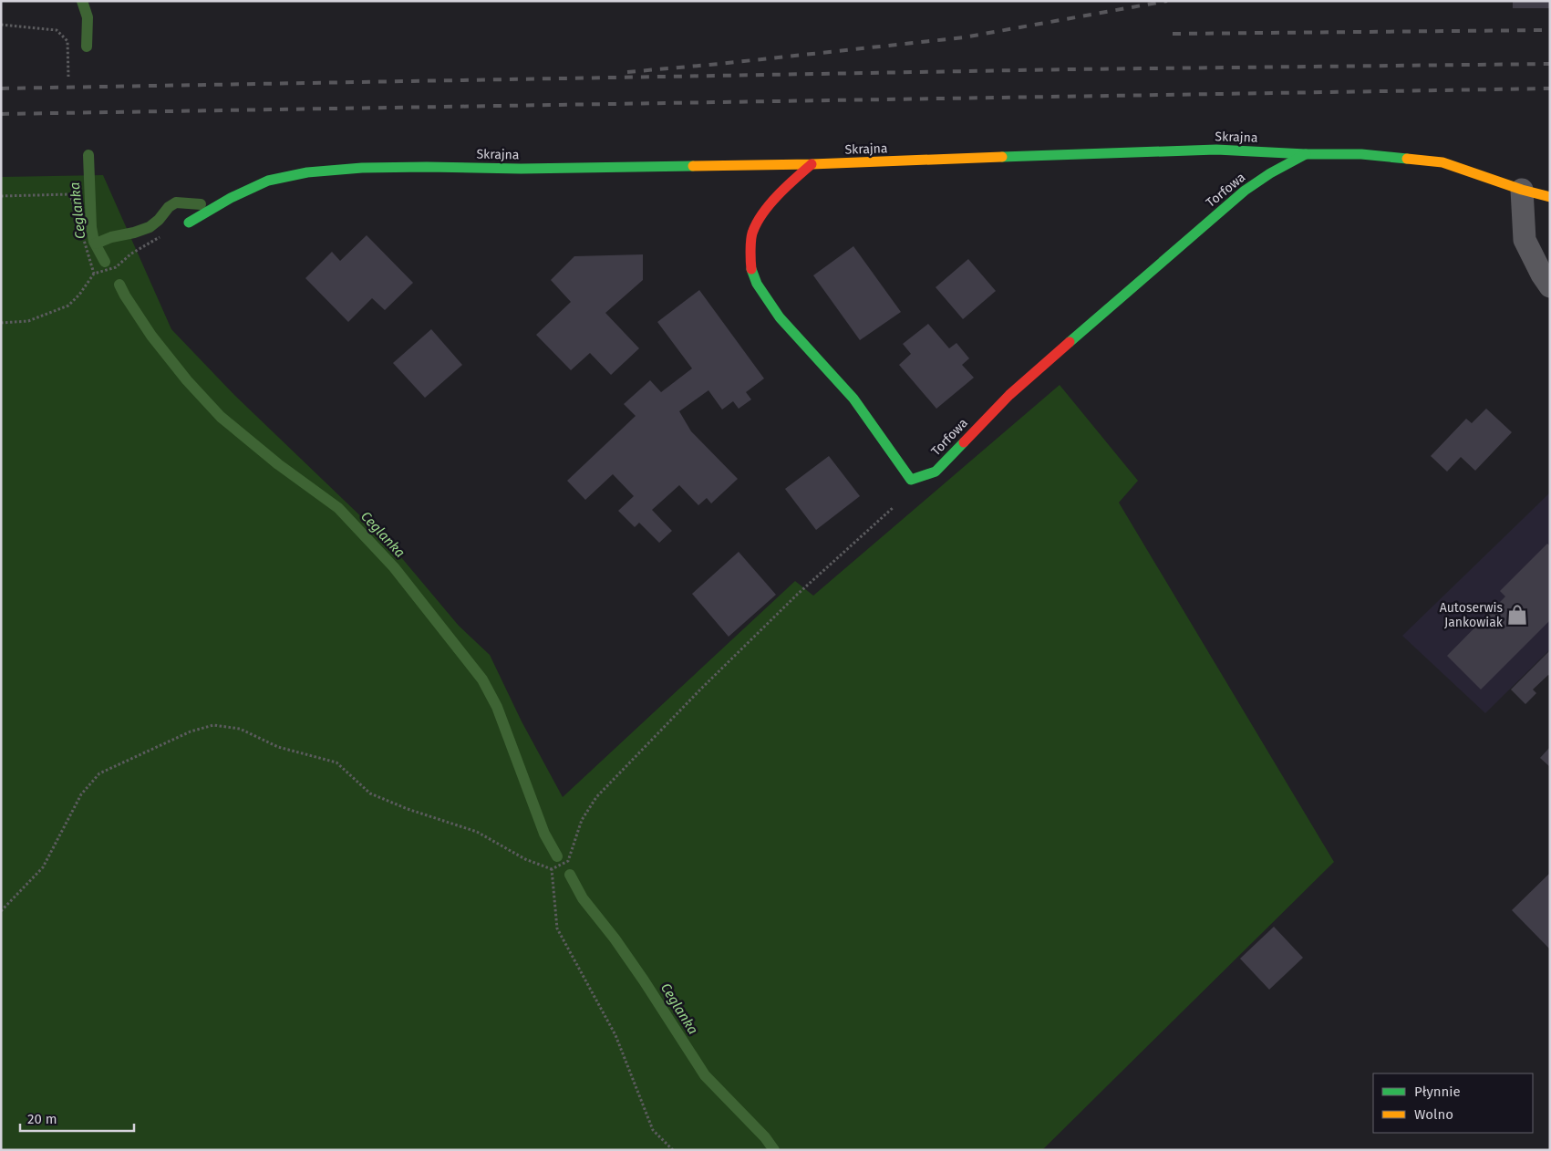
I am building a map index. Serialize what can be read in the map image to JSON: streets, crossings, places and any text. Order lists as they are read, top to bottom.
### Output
{
  "streets": {
    "street": ["Skrajna", "Torfowa"]
  },
  "crossings": [
    ["Skrajna", "Torfowa"]
  ],
  "water": ["Ceglanka"],
  "places": {
    "shop": ["Autoserwis Jankowiak"]
  },
  "legend": ["Płynnie", "Wolno"],
  "scale_bar": "20 m"
}
